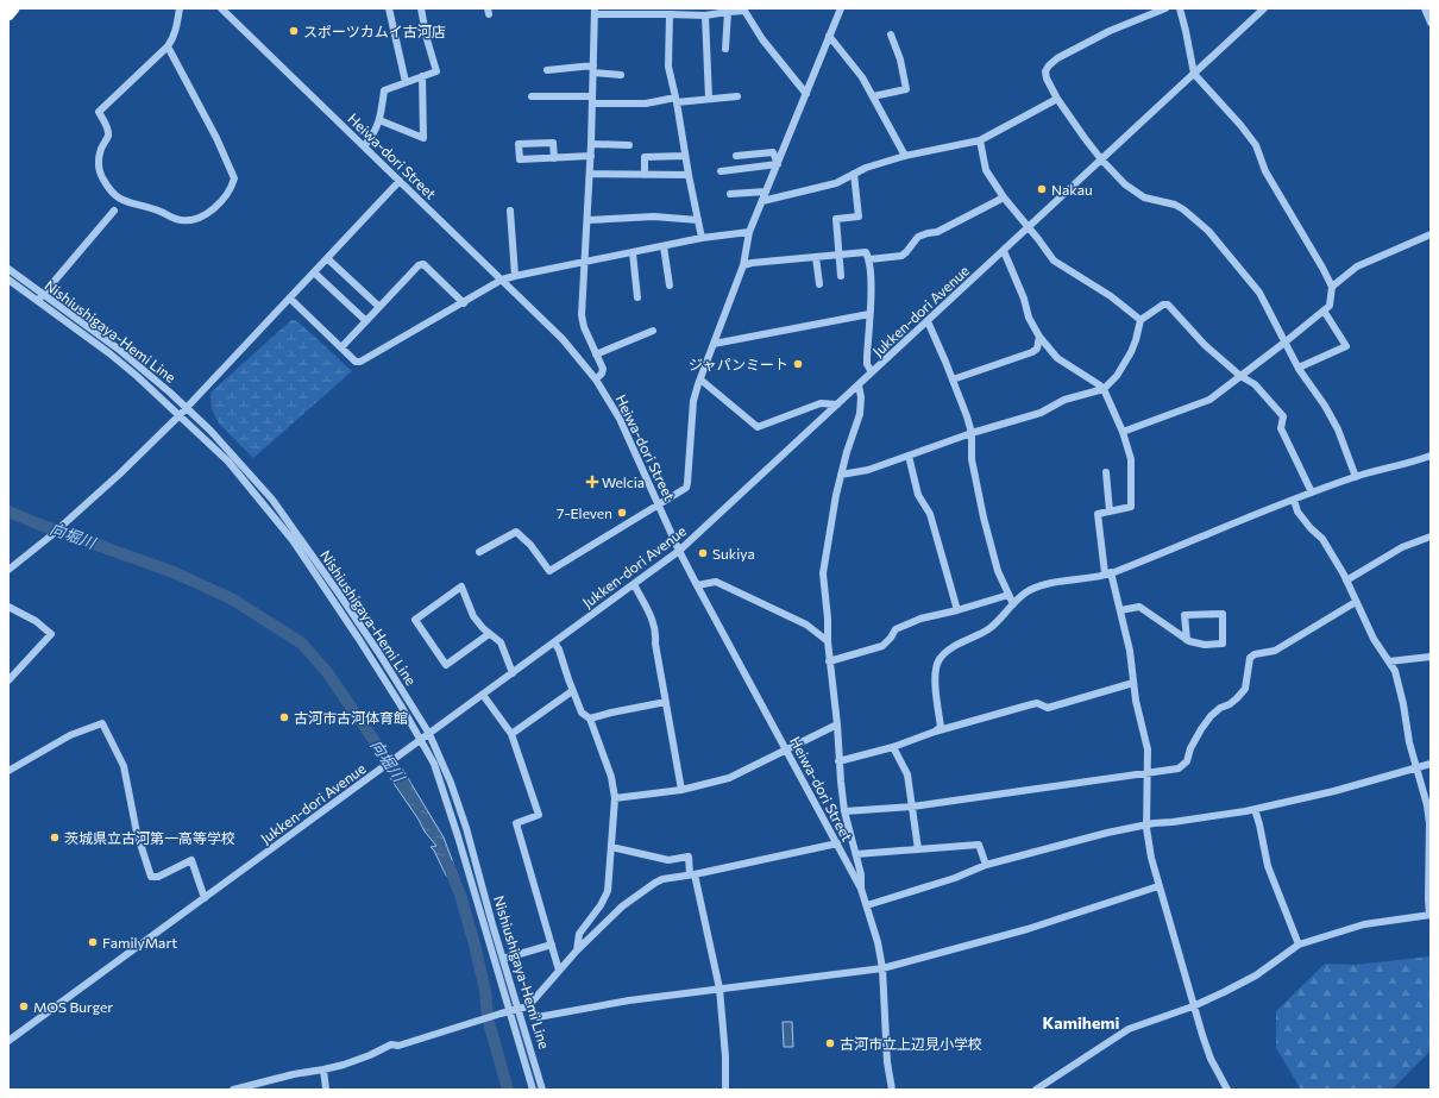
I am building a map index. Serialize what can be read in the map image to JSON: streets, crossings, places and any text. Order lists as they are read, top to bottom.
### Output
{
  "streets": {
    "street": ["Heiwa-dori Street", "Jukken-dori Avenue", "Nishiushigaya-Hemi Line"]
  },
  "crossings": [
    ["Heiwa-dori Street", "Jukken-dori Avenue"],
    ["Jukken-dori Avenue", "Nishiushigaya-Hemi Line"]
  ],
  "districts": ["Kamihemi"],
  "water": ["向堀川"],
  "places": {
    "other": [
      "スポーツカムイ古河店",
      "Nakau",
      "ジャパンミート",
      "7-Eleven",
      "Sukiya",
      "古河市古河体育館",
      "茨城県立古河第一高等学校",
      "FamilyMart",
      "MOS Burger",
      "古河市立上辺見小学校"
    ],
    "health": ["Welcia"]
  }
}
